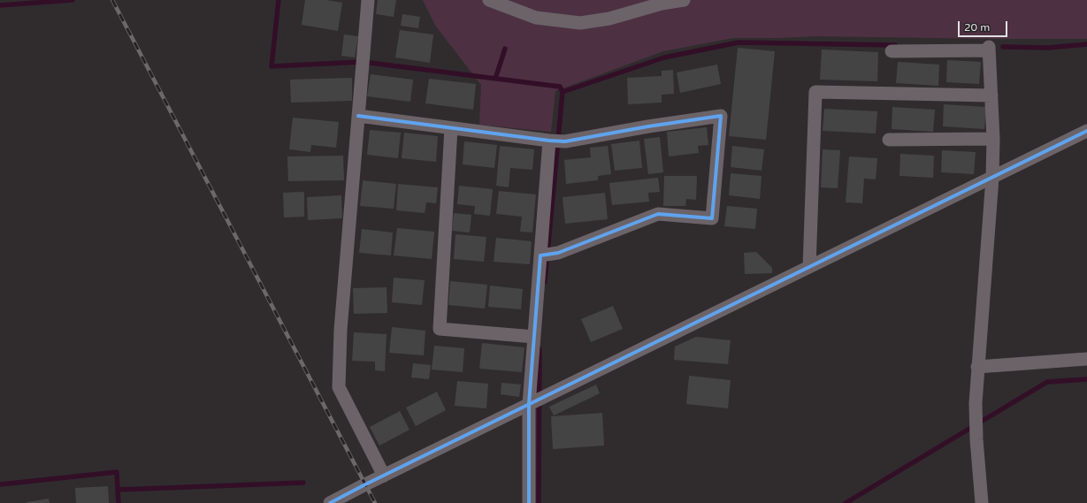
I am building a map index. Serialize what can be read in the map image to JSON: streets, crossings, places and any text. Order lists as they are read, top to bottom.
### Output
{
  "scale_bar": "20 m"
}
